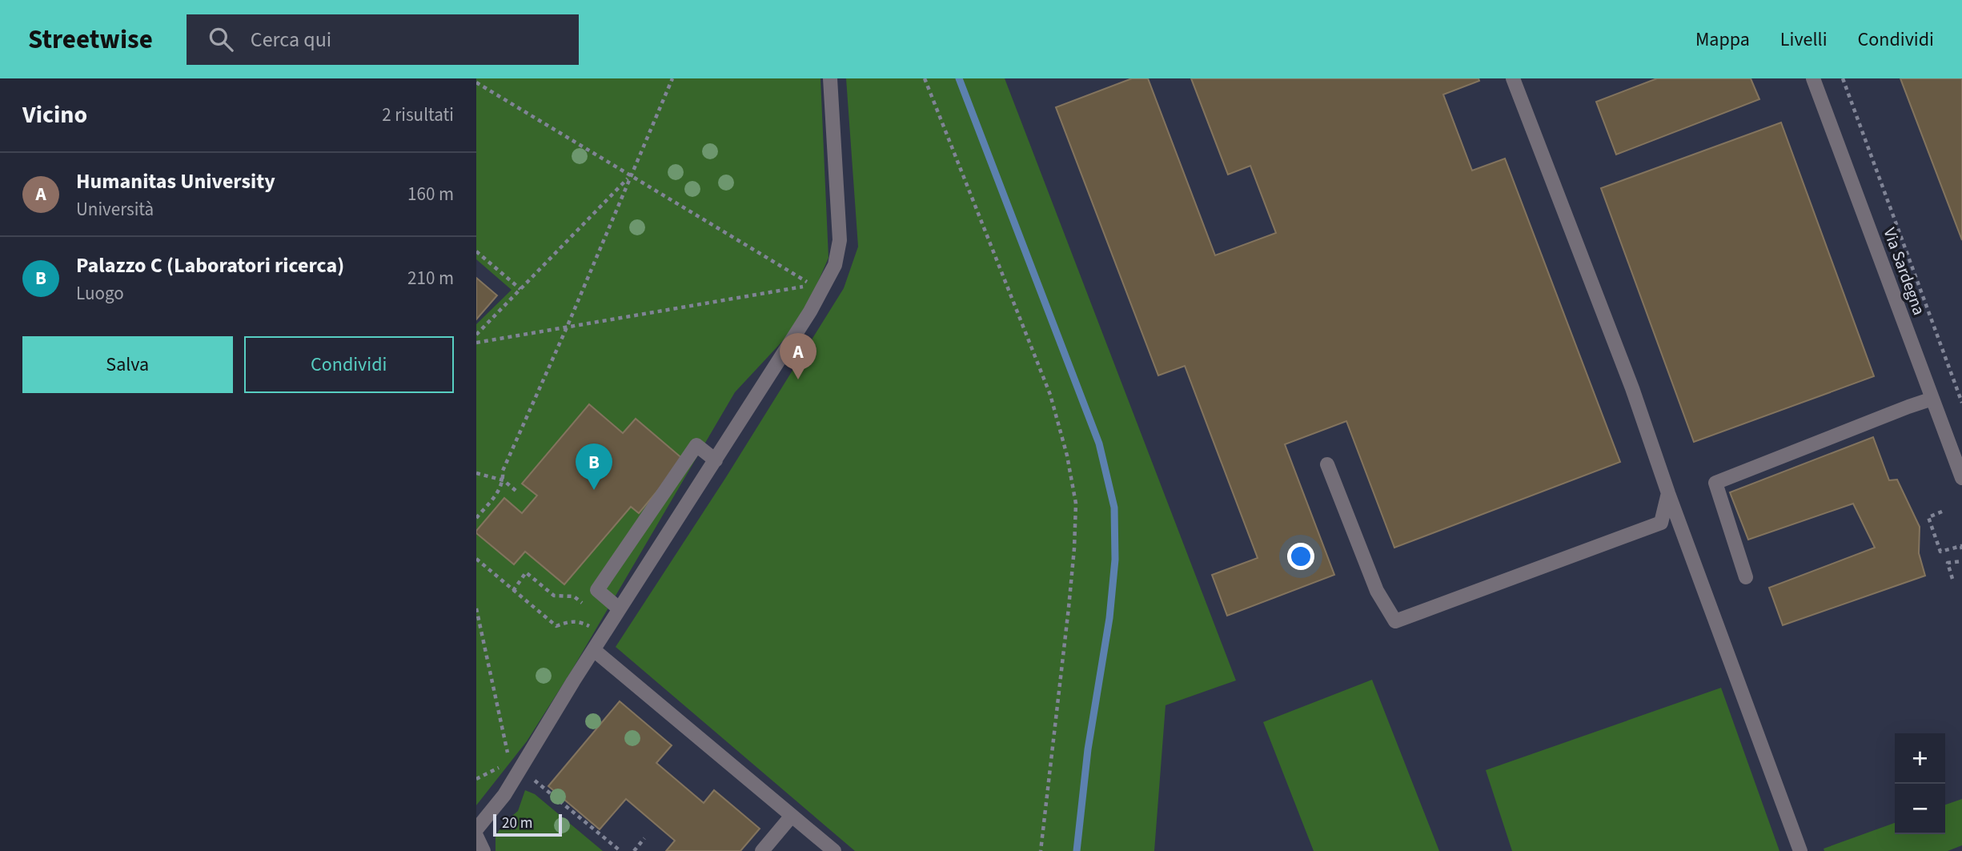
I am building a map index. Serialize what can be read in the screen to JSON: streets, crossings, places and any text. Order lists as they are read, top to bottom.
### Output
{
  "streets": {
    "street": ["Via Sardegna"]
  },
  "scale_bar": "20 m",
  "page": {
    "header": "Streetwise",
    "search": "Cerca qui",
    "nav": ["Mappa", "Livelli", "Condividi"],
    "heading": ["Vicino", "2 risultati"],
    "list": [
      {
        "mark": "A",
        "name": "Humanitas University",
        "note": "Università",
        "value": "160 m"
      },
      {
        "mark": "B",
        "name": "Palazzo C (Laboratori ricerca)",
        "note": "Luogo",
        "value": "210 m"
      }
    ],
    "buttons": ["Salva", "Condividi"],
    "pins": ["A", "B"],
    "map_buttons": ["+", "−"],
    "scale": "20 m"
  }
}
